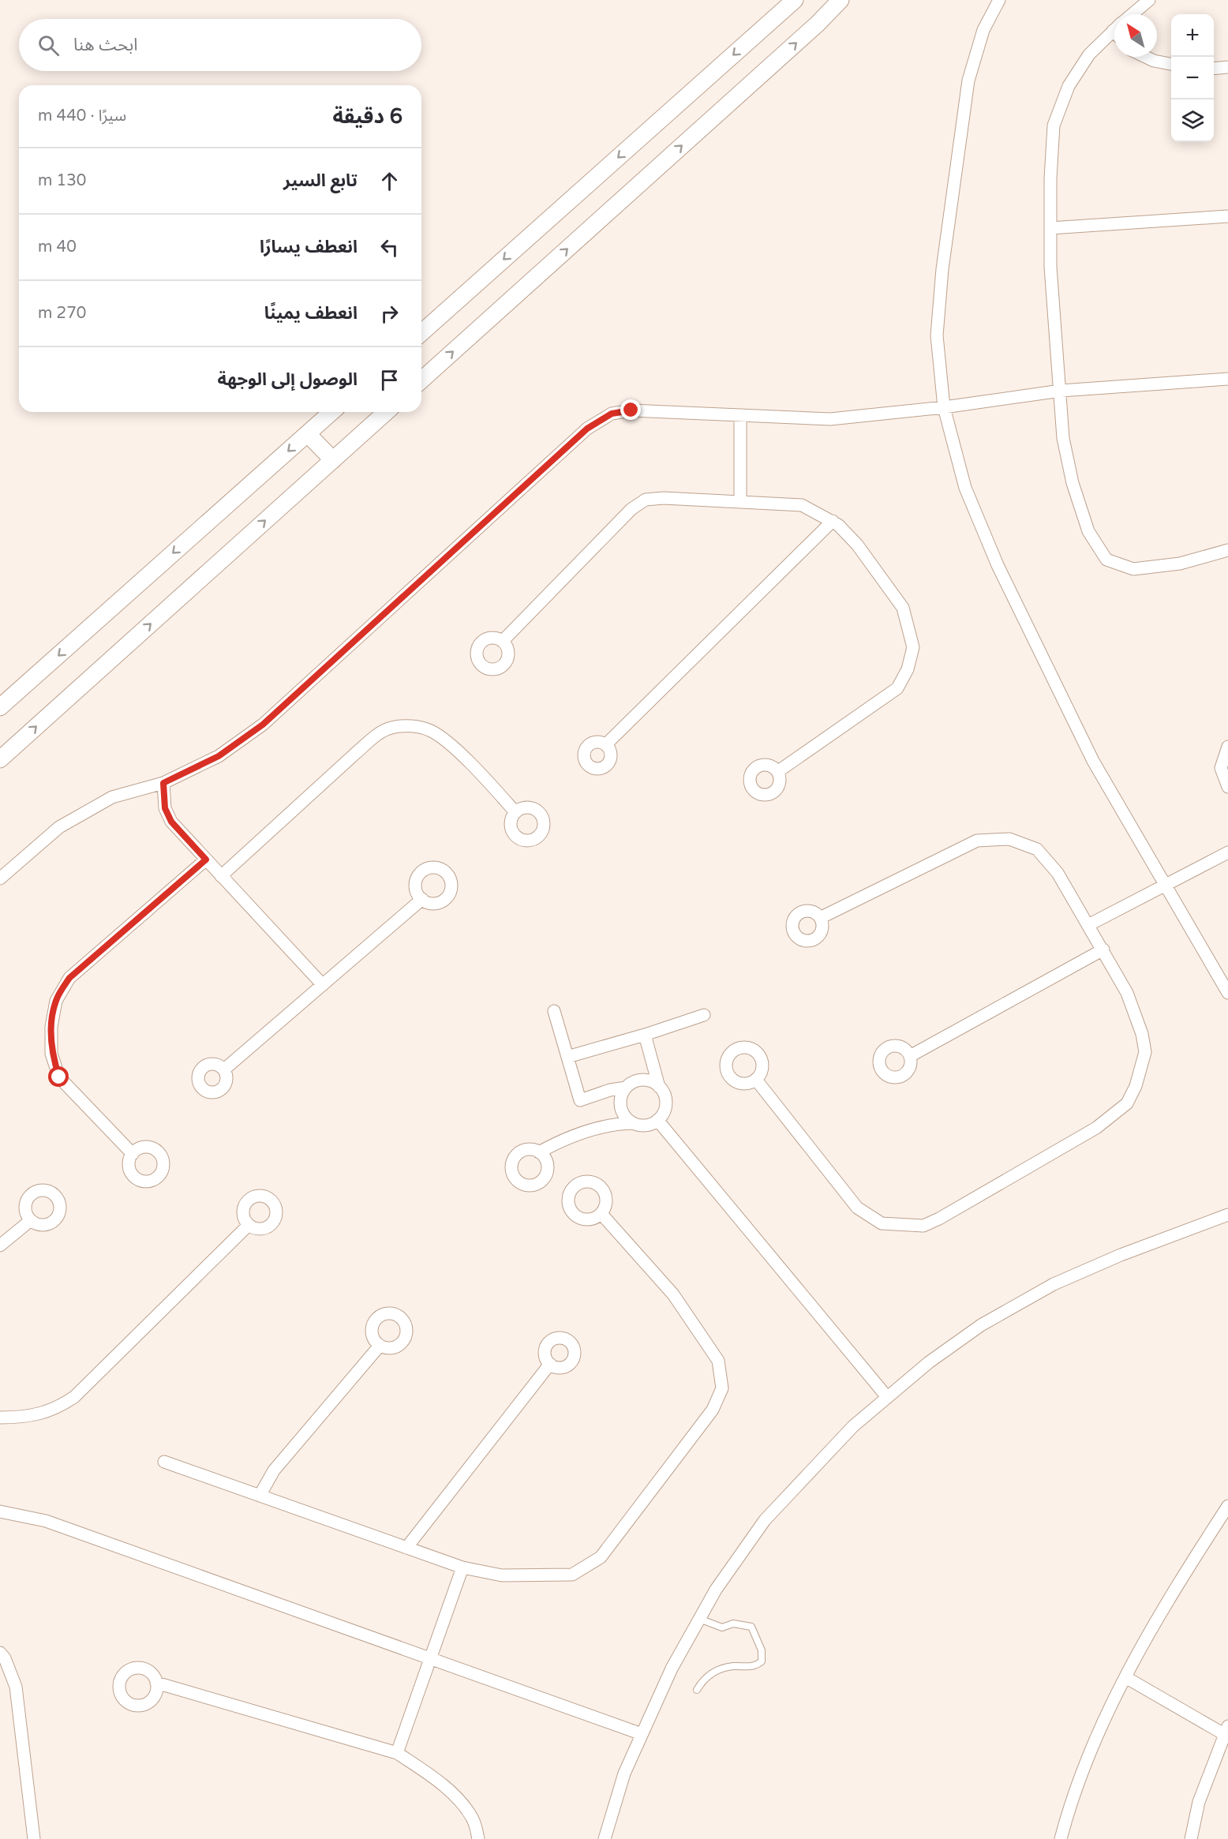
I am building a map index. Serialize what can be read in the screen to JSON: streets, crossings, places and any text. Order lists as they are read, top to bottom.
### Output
{
  "north": "top left",
  "page": {
    "map_buttons": ["+", "−"],
    "search": "ابحث هنا",
    "heading": ["6 دقيقة", "سيرًا · 440 m"],
    "list": [
      ["تابع السير", "130 m"],
      ["انعطف يسارًا", "40 m"],
      ["انعطف يمينًا", "270 m"],
      "الوصول إلى الوجهة"
    ]
  }
}
